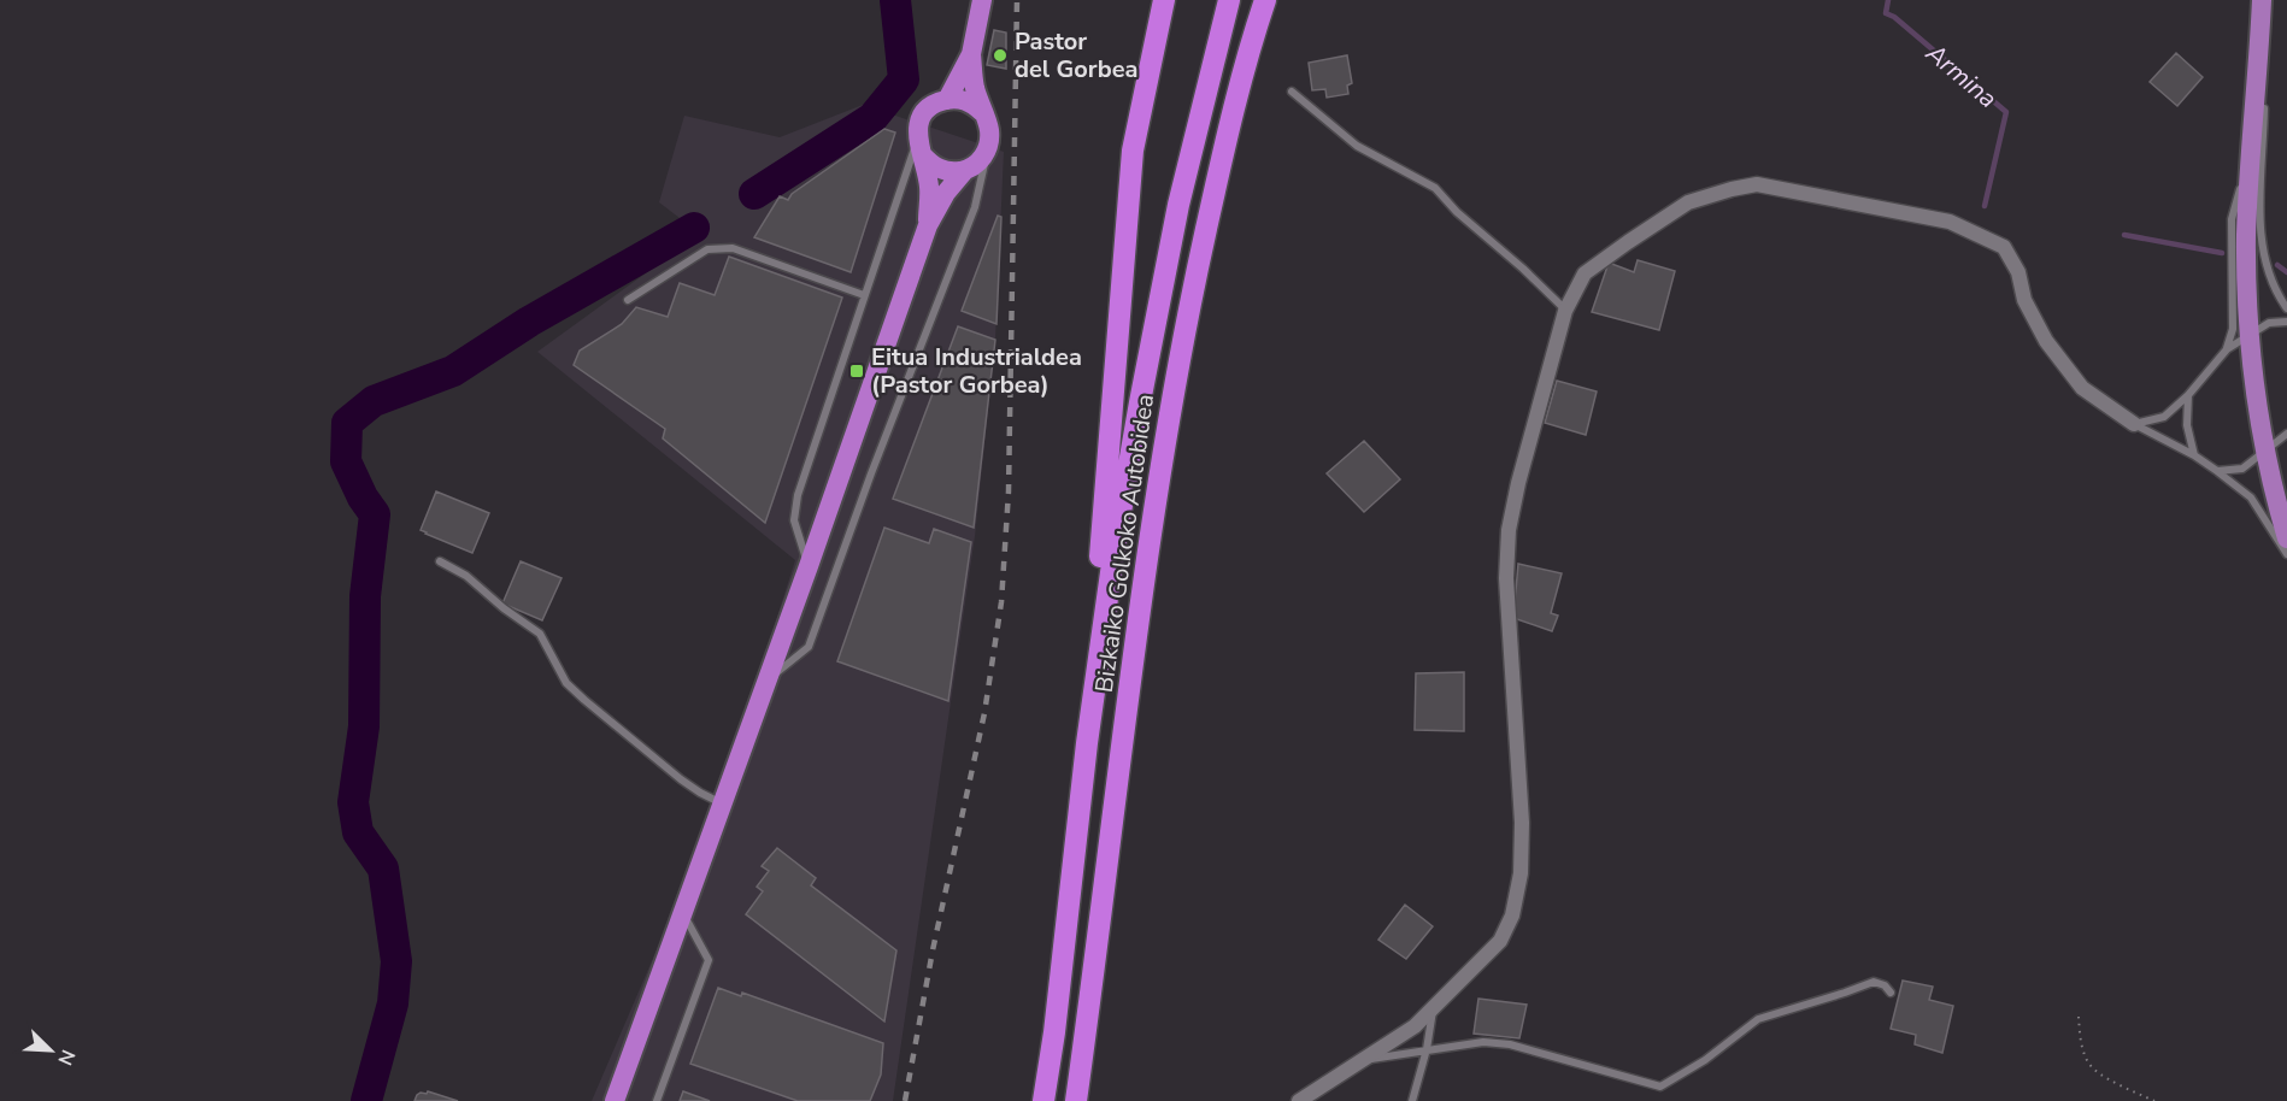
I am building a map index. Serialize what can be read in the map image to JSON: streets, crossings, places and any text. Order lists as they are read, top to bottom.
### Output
{
  "streets": {
    "highway": ["Bizkaiko Golkoko Autobidea"]
  },
  "water": ["Armina"],
  "places": {
    "other": ["Pastor del Gorbea"],
    "transit": ["Eitua Industrialdea (Pastor Gorbea)"]
  },
  "north": "bottom right"
}
